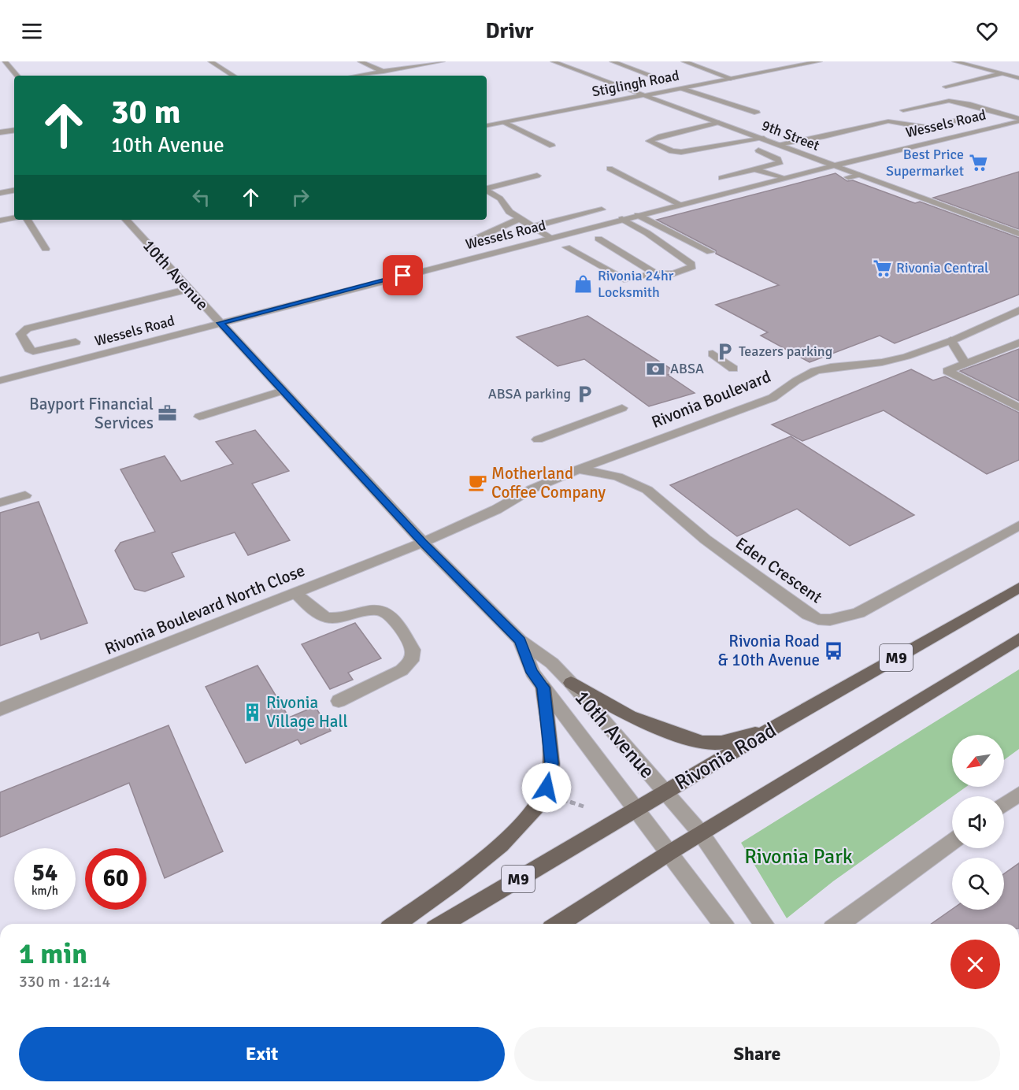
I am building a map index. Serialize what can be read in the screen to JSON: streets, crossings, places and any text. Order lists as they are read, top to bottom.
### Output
{
  "streets": {
    "main road": ["M9", "Rivonia Road"],
    "street": [
      "Stiglingh Road",
      "Wessels Road",
      "9th Street",
      "10th Avenue",
      "Rivonia Boulevard",
      "Eden Crescent",
      "Rivonia Boulevard North Close"
    ]
  },
  "crossings": [
    ["Stiglingh Road", "9th Street"],
    ["Wessels Road", "9th Street"],
    ["Wessels Road", "10th Avenue"],
    ["10th Avenue", "Rivonia Boulevard"],
    ["10th Avenue", "Rivonia Boulevard North Close"],
    ["10th Avenue", "Rivonia Road"],
    ["Rivonia Boulevard", "Eden Crescent"],
    ["Rivonia Boulevard", "Rivonia Boulevard North Close"]
  ],
  "parks": ["Rivonia Park"],
  "places": {
    "supermarket": ["Best Price Supermarket", "Rivonia Central"],
    "shop": ["Rivonia 24hr Locksmith"],
    "parking": ["Teazers parking", "ABSA parking"],
    "bank": ["ABSA"],
    "office": ["Bayport Financial Services"],
    "cafe": ["Motherland Coffee Company"],
    "bus stop": ["Rivonia Road & 10th Avenue"],
    "building": ["Rivonia Village Hall"]
  },
  "north": "bottom left",
  "page": {
    "header": "Drivr",
    "turn": ["30 m", "10th Avenue"],
    "speed": "54 km/h",
    "limit": "60",
    "heading": ["1 min", "330 m · 12:14"],
    "buttons": ["Exit", "Share"]
  }
}
